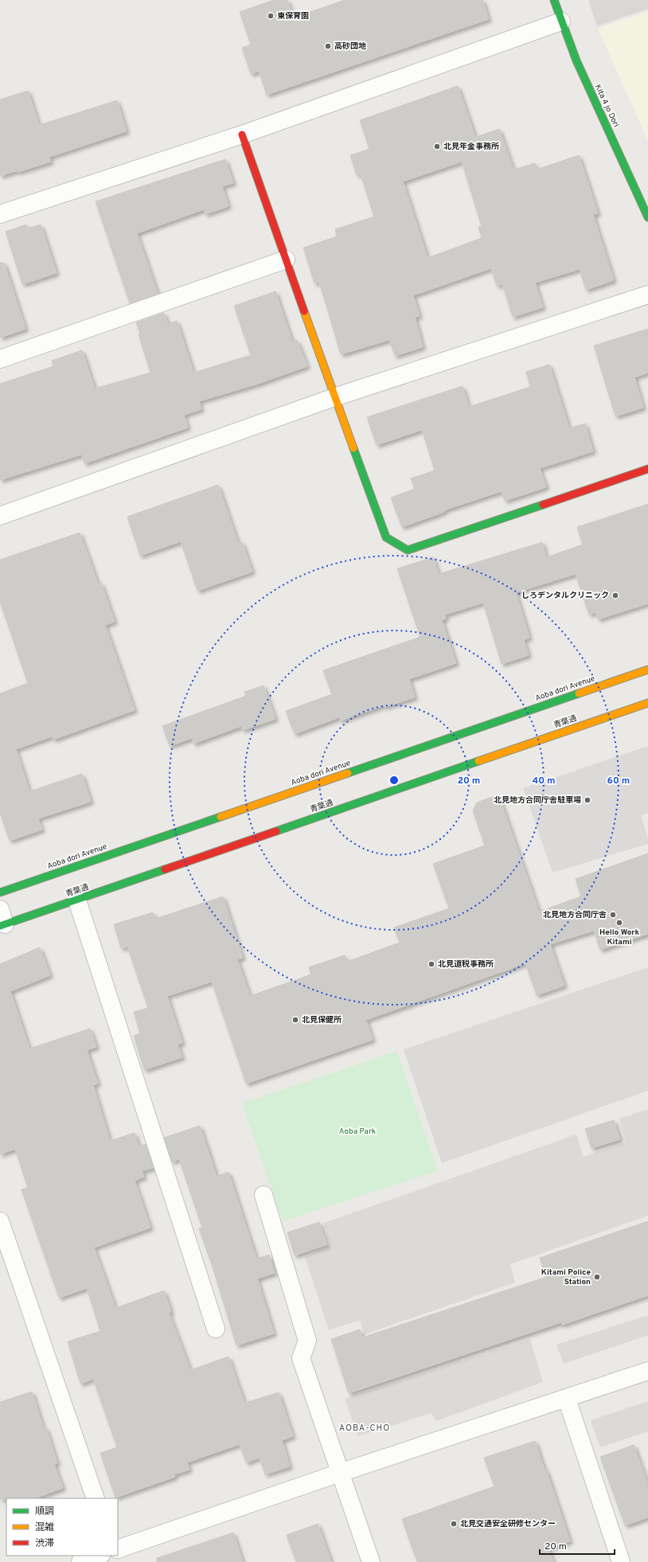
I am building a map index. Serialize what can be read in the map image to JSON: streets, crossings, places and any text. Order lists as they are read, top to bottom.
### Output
{
  "streets": {
    "street": ["Kita 4 jo Dori", "Aoba dori Avenue", "青葉通"]
  },
  "districts": ["AOBA-CHO"],
  "parks": ["Aoba Park"],
  "places": [
    "東保育園",
    "高砂団地",
    "北見年金事務所",
    "しろデンタルクリニック",
    "北見地方合同庁舎駐車場",
    "北見地方合同庁舎",
    "Hello Work Kitami",
    "北見道税事務所",
    "北見保健所",
    "Kitami Police Station",
    "北見交通安全研修センター"
  ],
  "legend": ["順調", "混雑", "渋滞"],
  "scale_bar": "20 m",
  "rings": ["20 m", "40 m", "60 m"]
}
